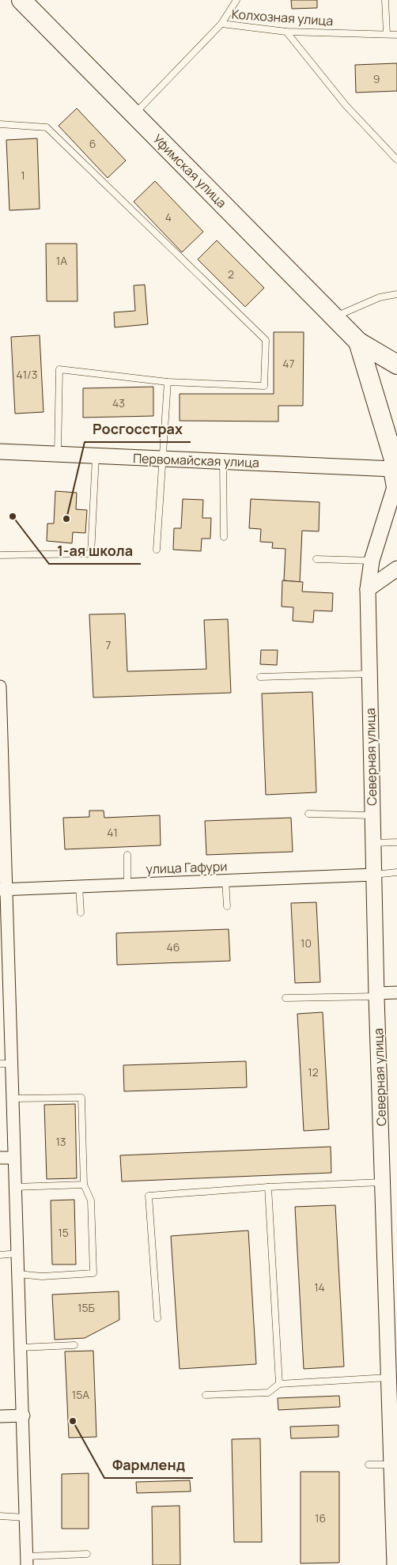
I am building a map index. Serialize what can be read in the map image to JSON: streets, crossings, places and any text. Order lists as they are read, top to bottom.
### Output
{
  "streets": {
    "main road": ["Уфимская улица"],
    "street": ["Первомайская улица", "Северная улица", "улица Гафури"],
    "lane": ["Колхозная улица"]
  },
  "crossings": [
    ["Колхозная улица", "Уфимская улица"],
    ["Первомайская улица", "Северная улица"],
    ["Северная улица", "улица Гафури"]
  ],
  "places": ["1-ая школа", "Росгосстрах", "Фармленд"],
  "house_numbers": [
    "9",
    "6",
    "1",
    "4",
    "1А",
    "2",
    "47",
    "41/3",
    "43",
    "7",
    "41",
    "10",
    "46",
    "12",
    "13",
    "15",
    "14",
    "15Б",
    "15А",
    "16"
  ]
}
